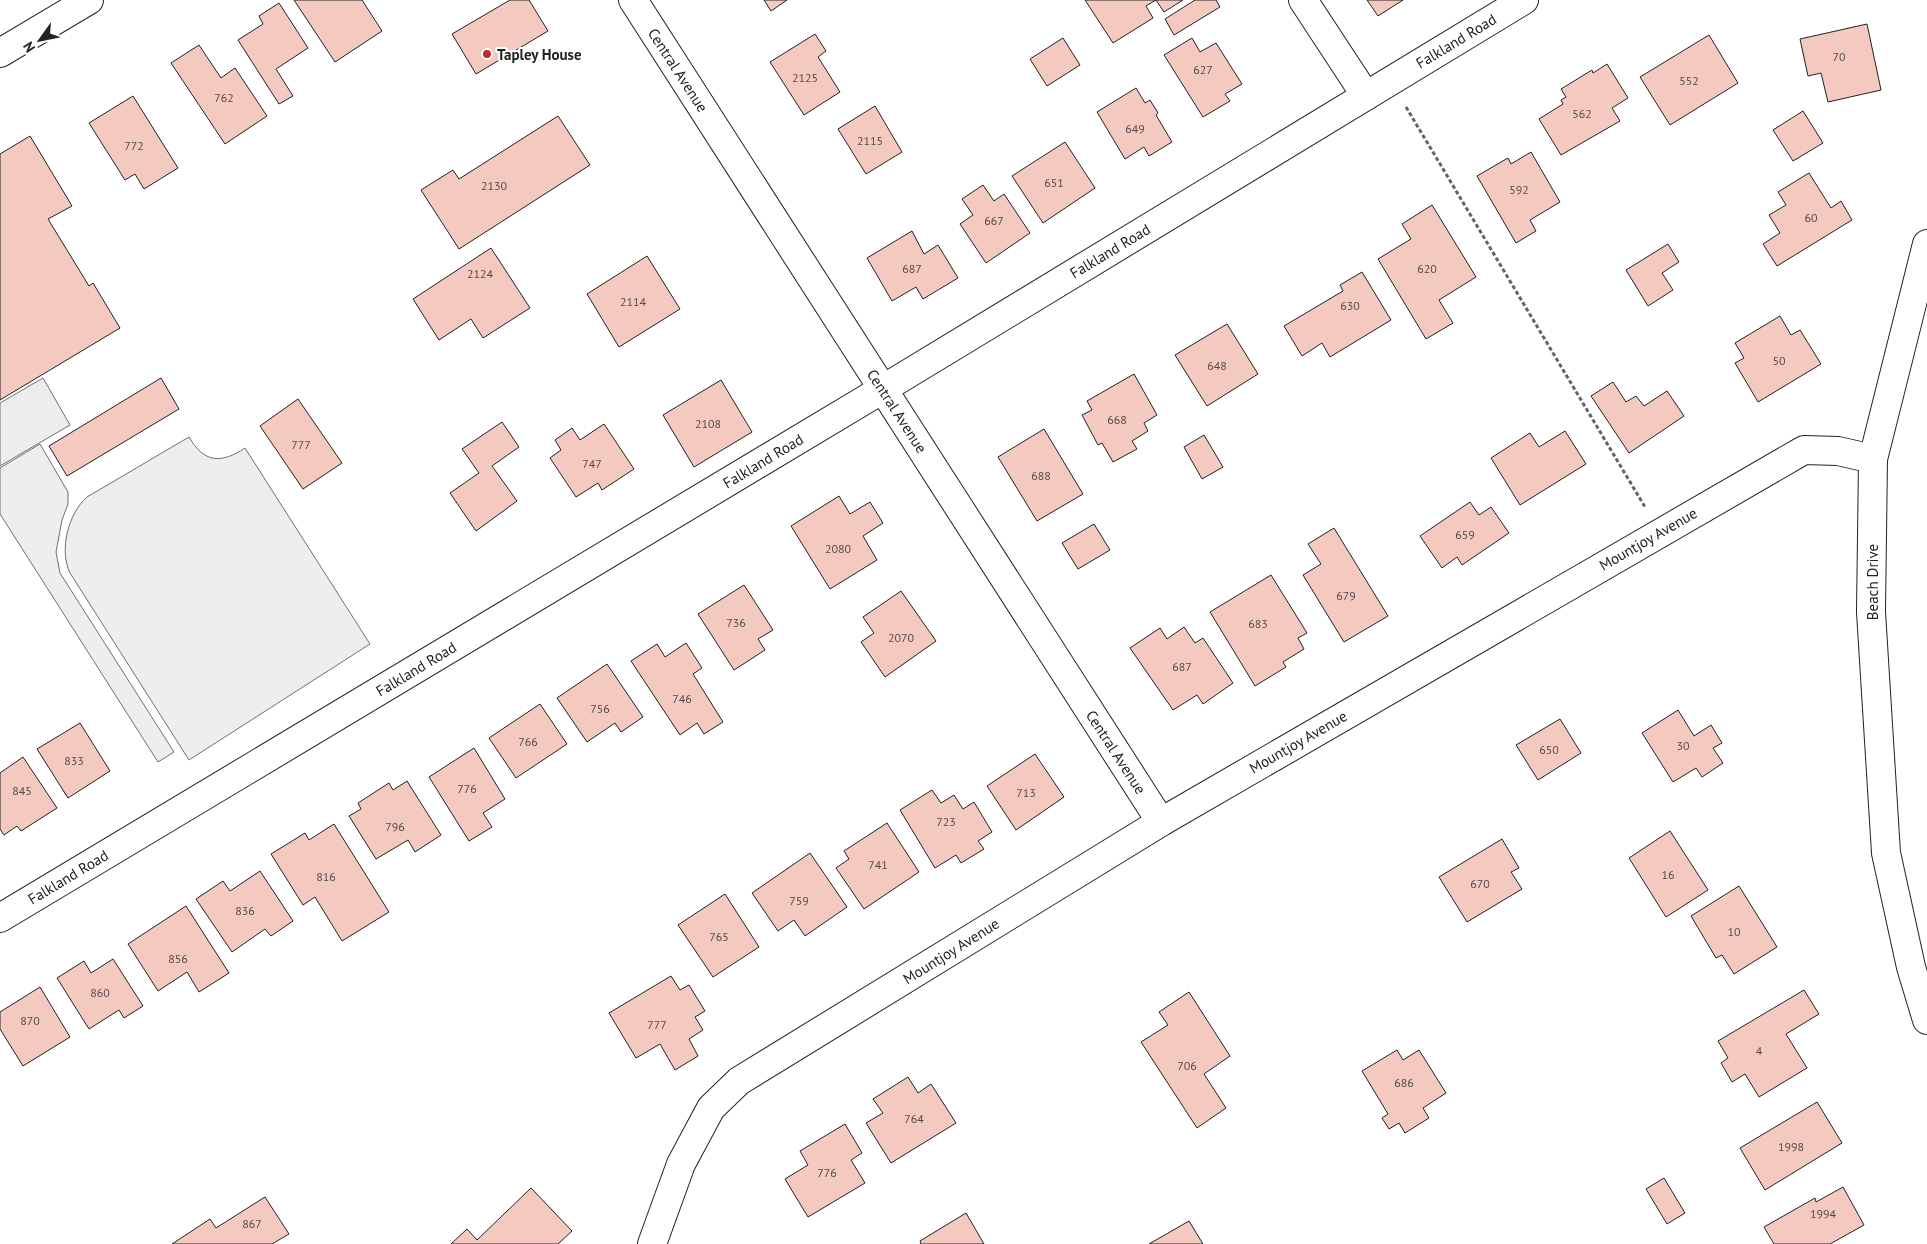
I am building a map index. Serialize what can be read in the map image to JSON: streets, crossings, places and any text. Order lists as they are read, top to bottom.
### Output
{
  "streets": {
    "street": [
      "Falkland Road",
      "Central Avenue",
      "Mountjoy Avenue",
      "Beach Drive"
    ]
  },
  "crossings": [
    ["Falkland Road", "Central Avenue"],
    ["Central Avenue", "Mountjoy Avenue"],
    ["Mountjoy Avenue", "Beach Drive"]
  ],
  "places": ["Tapley House"],
  "house_numbers": [
    "70",
    "627",
    "2125",
    "552",
    "762",
    "562",
    "649",
    "2115",
    "772",
    "651",
    "2130",
    "592",
    "60",
    "667",
    "687",
    "620",
    "2124",
    "2114",
    "630",
    "50",
    "648",
    "668",
    "2108",
    "777",
    "747",
    "688",
    "659",
    "2080",
    "679",
    "736",
    "683",
    "2070",
    "687",
    "746",
    "756",
    "766",
    "30",
    "650",
    "833",
    "776",
    "845",
    "713",
    "723",
    "796",
    "741",
    "16",
    "816",
    "670",
    "759",
    "836",
    "10",
    "765",
    "856",
    "860",
    "870",
    "777",
    "4",
    "706",
    "686",
    "764",
    "1998",
    "776",
    "1994",
    "867"
  ],
  "north": "bottom left"
}
